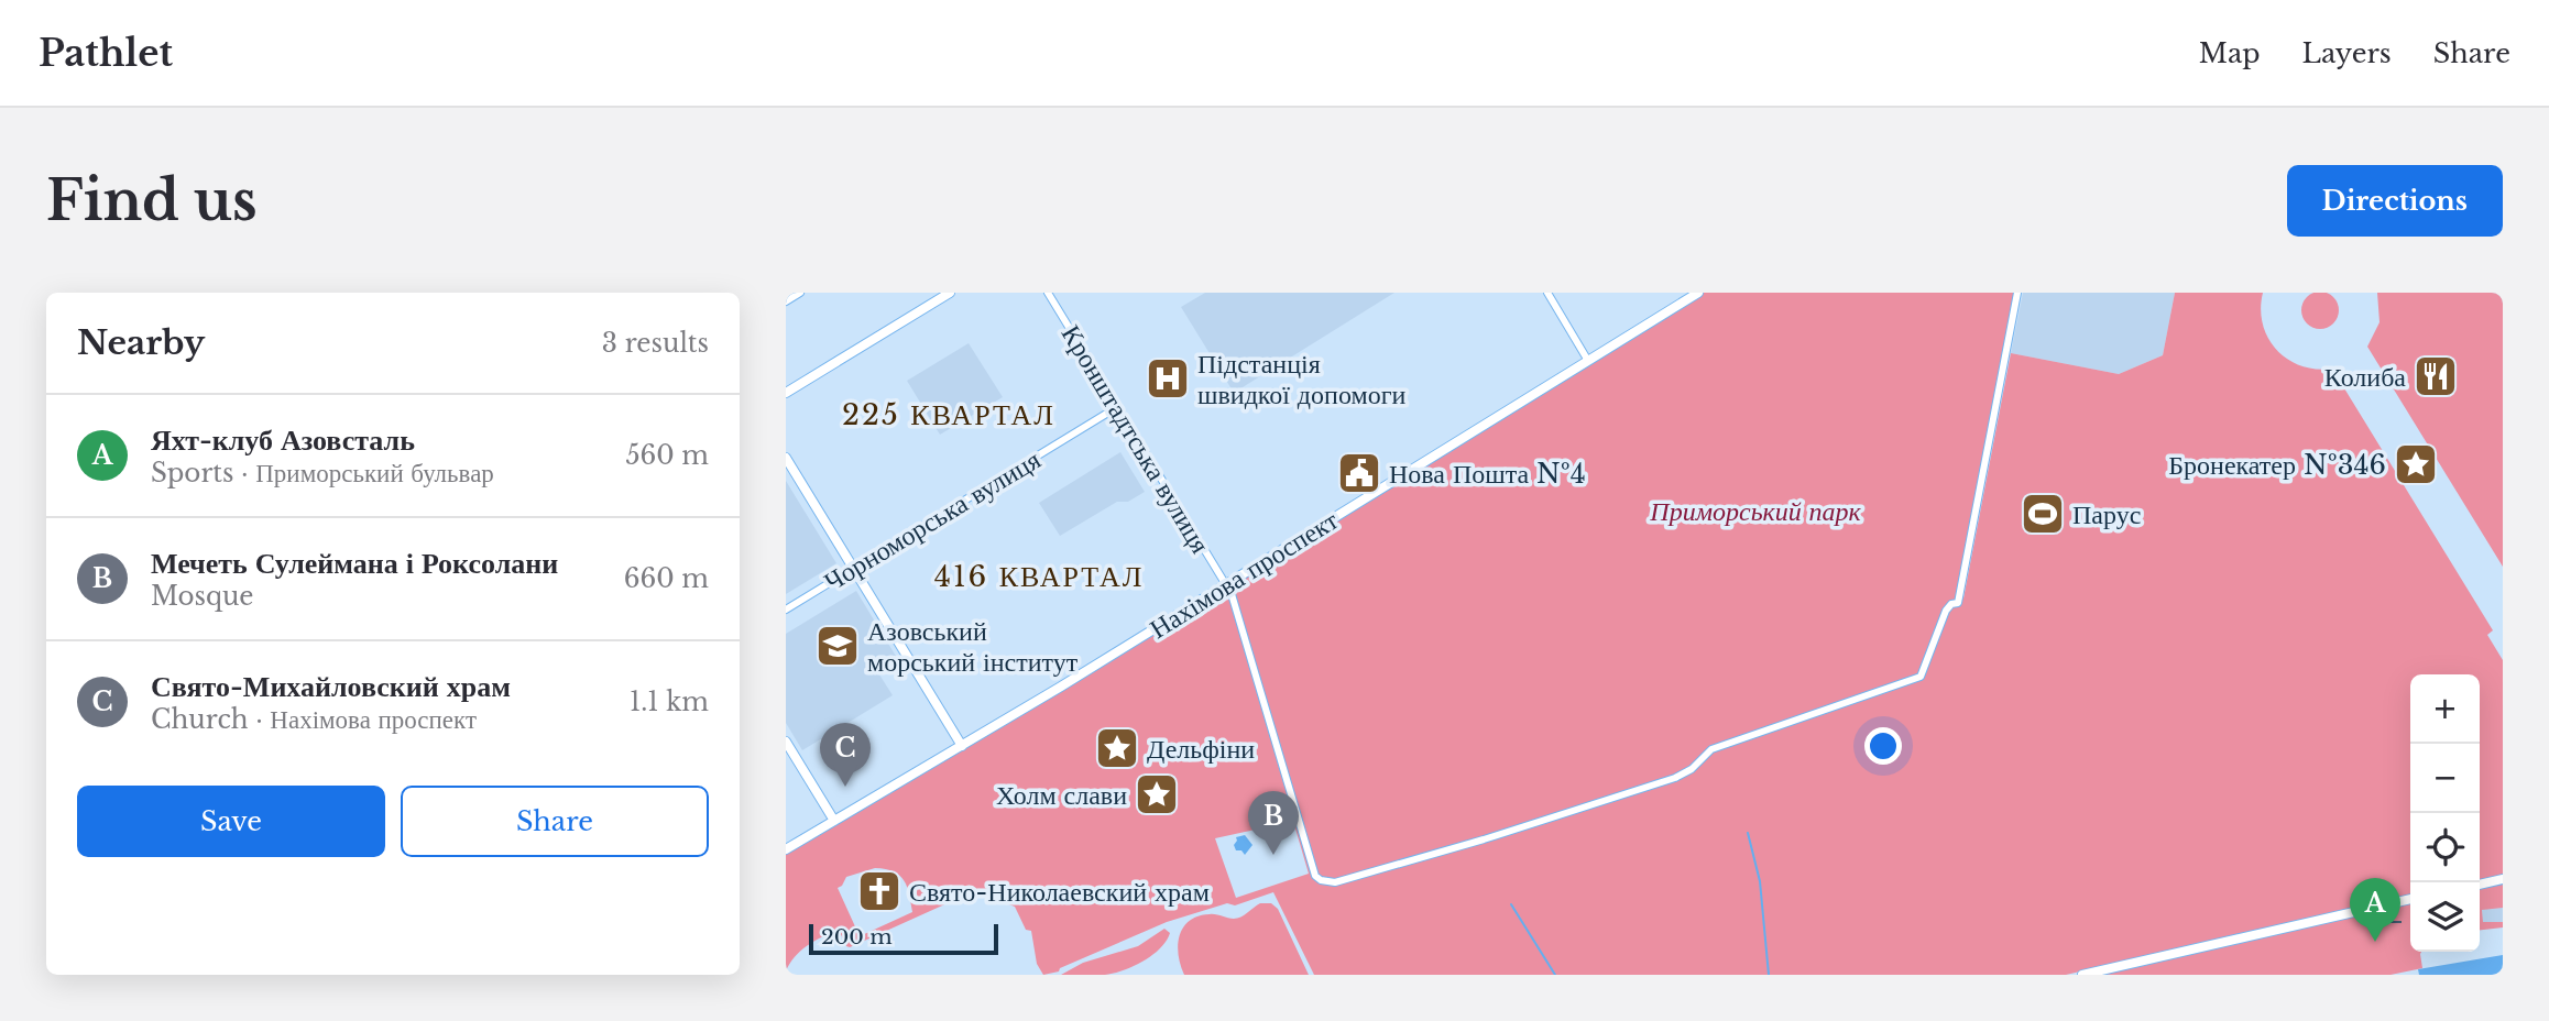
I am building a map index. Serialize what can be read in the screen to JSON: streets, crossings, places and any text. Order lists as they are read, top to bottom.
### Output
{
  "streets": {
    "main road": ["Нахімова проспект"],
    "street": ["Кронштадтська вулиця", "Чорноморська вулиця"]
  },
  "crossings": [
    ["Кронштадтська вулиця", "Чорноморська вулиця"],
    ["Кронштадтська вулиця", "Нахімова проспект"]
  ],
  "districts": ["225 КВАРТАЛ", "416 КВАРТАЛ"],
  "parks": ["Приморський парк"],
  "places": {
    "restaurant": ["Колиба"],
    "hospital": ["Підстанція швидкої допомоги"],
    "place": ["Бронекатер №346", "Дельфіни", "Холм слави"],
    "public building": ["Нова Пошта №4"],
    "sports": ["Парус"],
    "school or university": ["Азовський морський інститут"],
    "church": ["Свято-Николаевский храм"]
  },
  "scale_bar": "200 m",
  "page": {
    "header": "Pathlet",
    "nav": ["Map", "Layers", "Share"],
    "buttons": [
      "Directions",
      ["Save", "Share"]
    ],
    "title": "Find us",
    "heading": ["Nearby", "3 results"],
    "list": [
      {
        "mark": "A",
        "name": "Яхт-клуб Азовсталь",
        "note": "Sports · Приморський бульвар",
        "value": "560 m"
      },
      {
        "mark": "B",
        "name": "Мечеть Сулеймана і Роксолани",
        "note": "Mosque",
        "value": "660 m"
      },
      {
        "mark": "C",
        "name": "Свято-Михайловский храм",
        "note": "Church · Нахімова проспект",
        "value": "1.1 km"
      }
    ],
    "map_buttons": ["+", "−"],
    "pins": ["C", "B", "A"],
    "scale": "200 m"
  }
}
